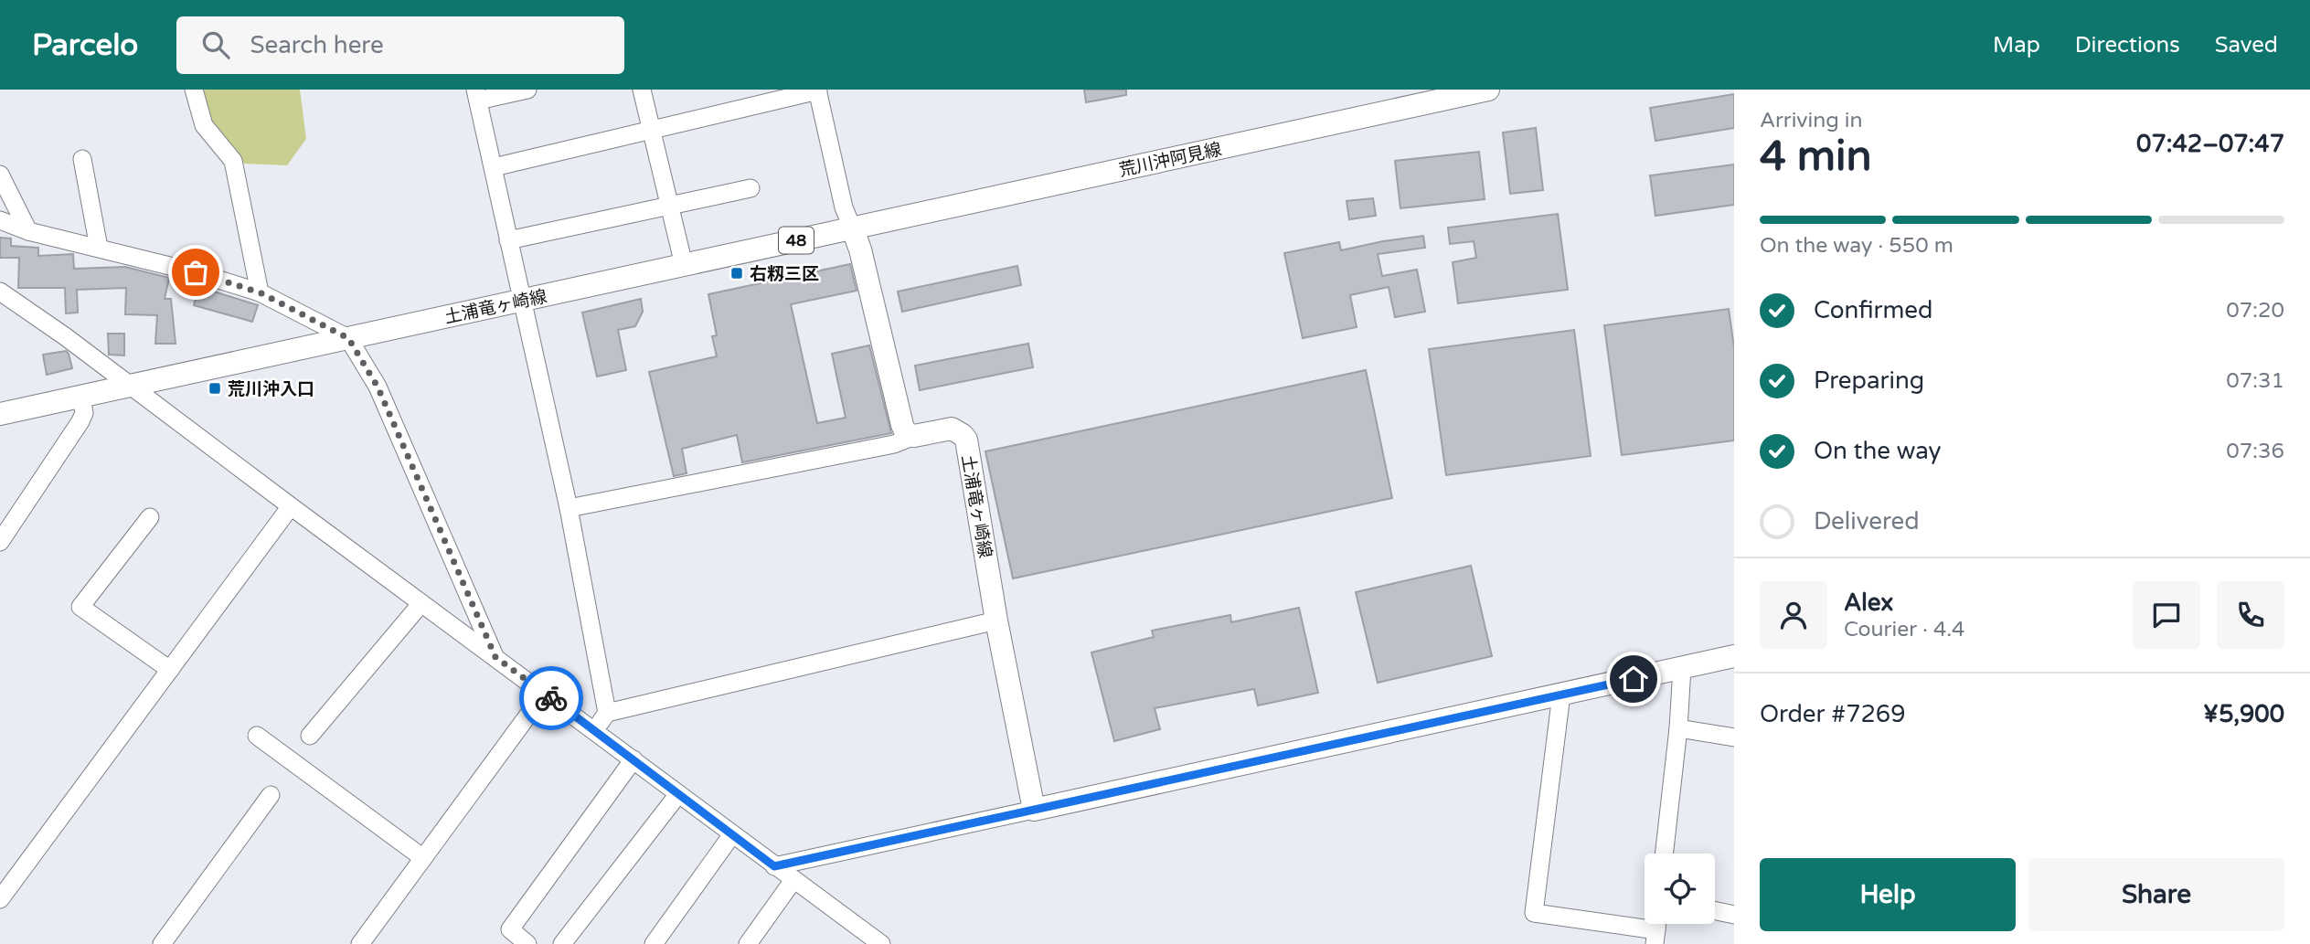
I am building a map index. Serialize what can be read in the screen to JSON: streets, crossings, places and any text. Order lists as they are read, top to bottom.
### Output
{
  "streets": {
    "main road": ["荒川沖阿見線", "48", "土浦竜ヶ崎線"]
  },
  "crossings": [
    ["荒川沖阿見線", "土浦竜ヶ崎線"]
  ],
  "places": {
    "transit": ["右籾三区", "荒川沖入口"]
  },
  "page": {
    "header": "Parcelo",
    "search": "Search here",
    "nav": ["Map", "Directions", "Saved"],
    "heading": ["4 min", "Arriving in", "07:42–07:47"],
    "panel": [
      "Alex",
      "Courier · 4.4",
      "Order #7269",
      "¥5,900"
    ],
    "bar": "On the way · 550 m",
    "list": [
      ["Confirmed", "07:20"],
      ["Preparing", "07:31"],
      ["On the way", "07:36"],
      "Delivered"
    ],
    "buttons": ["Help", "Share"]
  }
}
